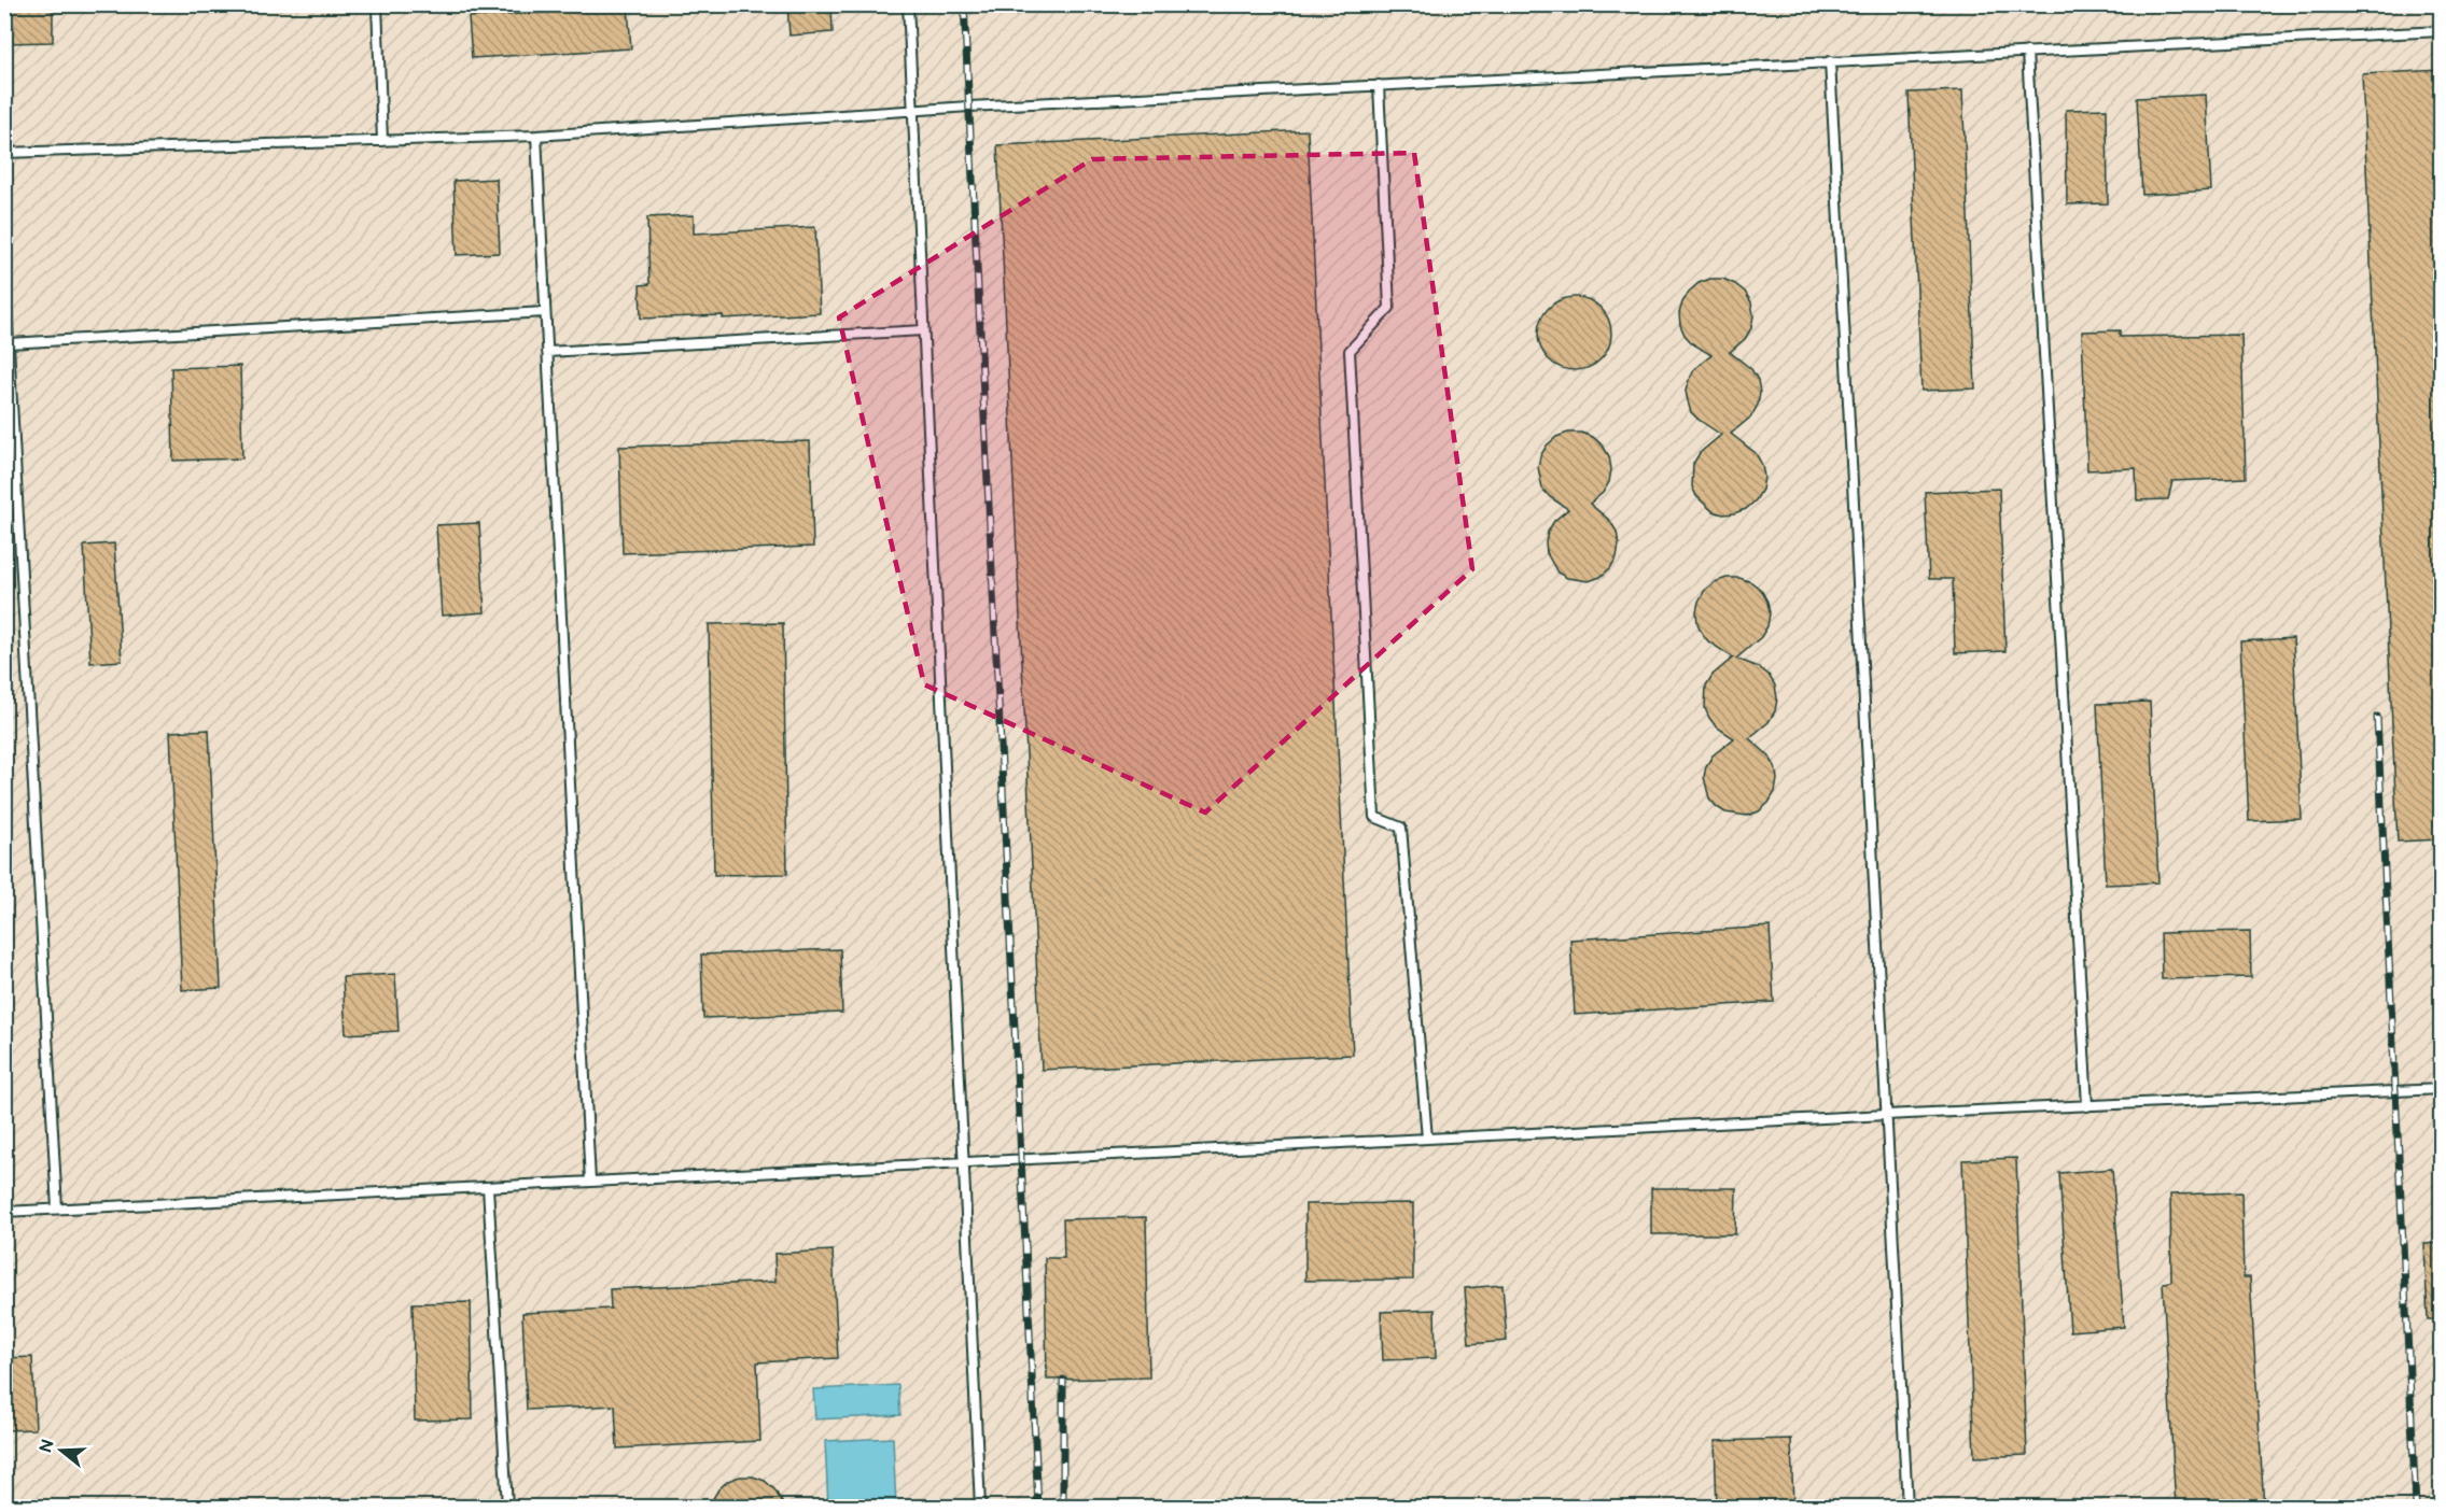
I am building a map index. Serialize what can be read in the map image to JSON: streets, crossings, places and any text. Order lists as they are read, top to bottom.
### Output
{
  "north": "left"
}
